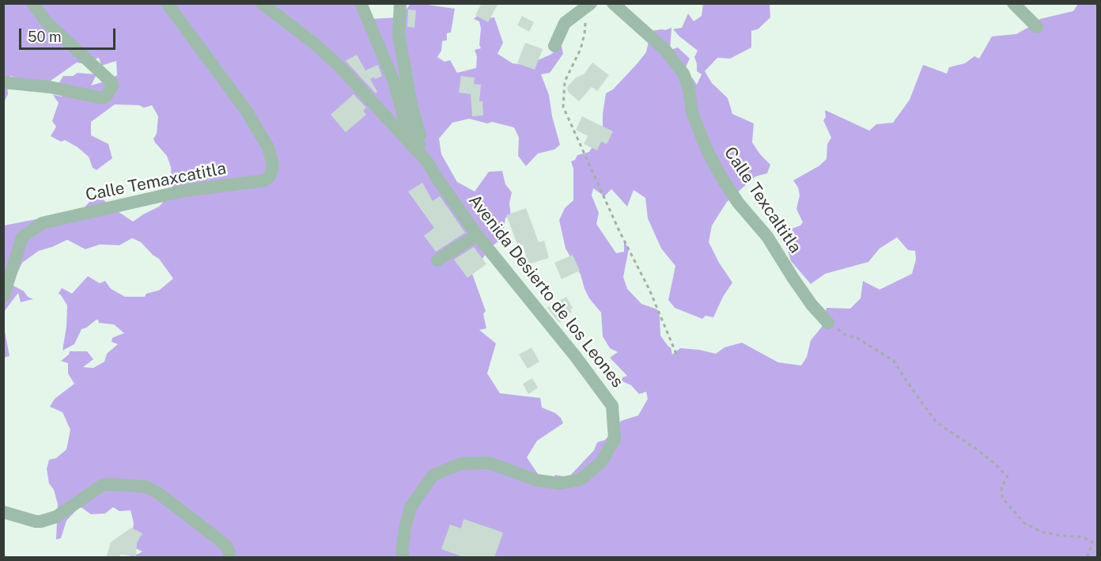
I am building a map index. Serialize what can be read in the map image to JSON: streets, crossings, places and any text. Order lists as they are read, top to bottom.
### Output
{
  "streets": {
    "street": ["Calle Temaxcatitla", "Calle Texcaltitla", "Avenida Desierto de los Leones"]
  },
  "scale_bar": "50 m"
}
